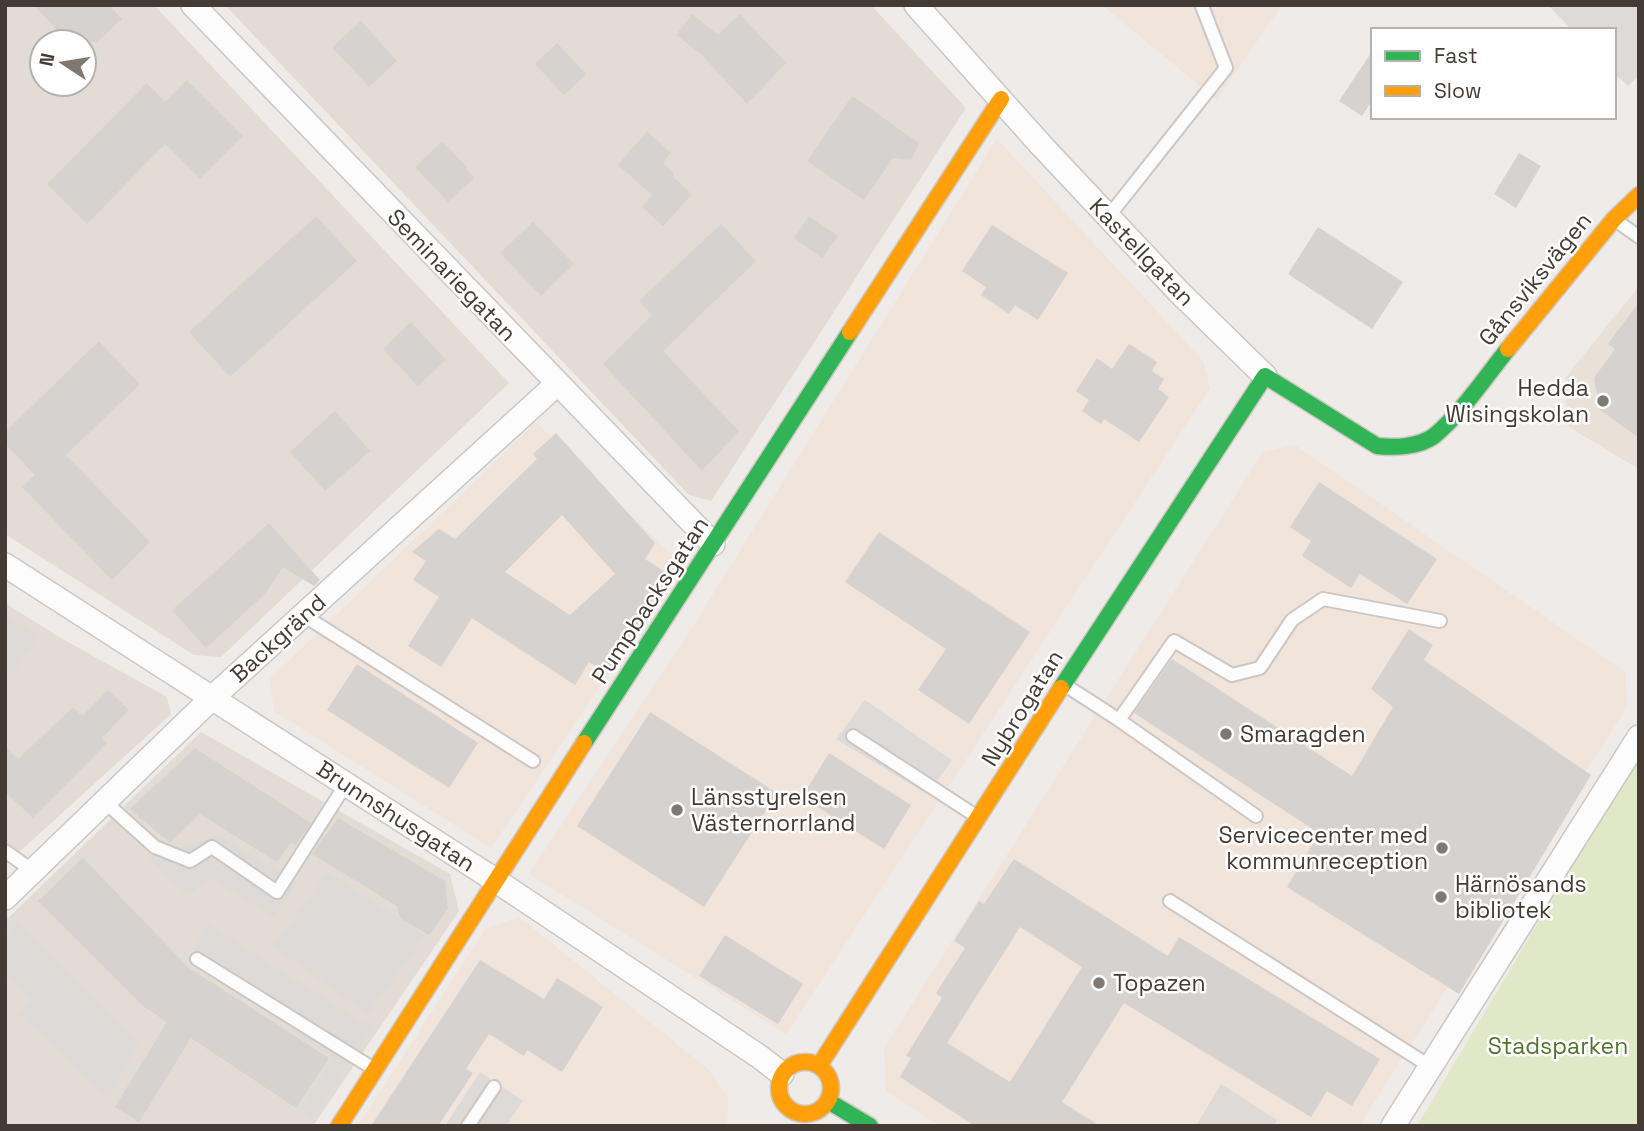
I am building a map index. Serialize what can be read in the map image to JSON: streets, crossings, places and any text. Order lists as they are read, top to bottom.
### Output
{
  "streets": {
    "main road": [
      "Kastellgatan",
      "Gånsviksvägen",
      "Pumpbacksgatan",
      "Nybrogatan"
    ],
    "street": ["Seminariegatan", "Backgränd", "Brunnshusgatan"]
  },
  "crossings": [
    ["Kastellgatan", "Gånsviksvägen"],
    ["Kastellgatan", "Pumpbacksgatan"],
    ["Kastellgatan", "Nybrogatan"],
    ["Seminariegatan", "Pumpbacksgatan"],
    ["Seminariegatan", "Backgränd"],
    ["Pumpbacksgatan", "Brunnshusgatan"],
    ["Backgränd", "Brunnshusgatan"],
    ["Nybrogatan", "Brunnshusgatan"]
  ],
  "parks": ["Stadsparken"],
  "places": [
    "Hedda Wisingskolan",
    "Smaragden",
    "Länsstyrelsen Västernorrland",
    "Servicecenter med kommunreception",
    "Härnösands bibliotek",
    "Topazen"
  ],
  "legend": ["Fast", "Slow"],
  "north": "left"
}
